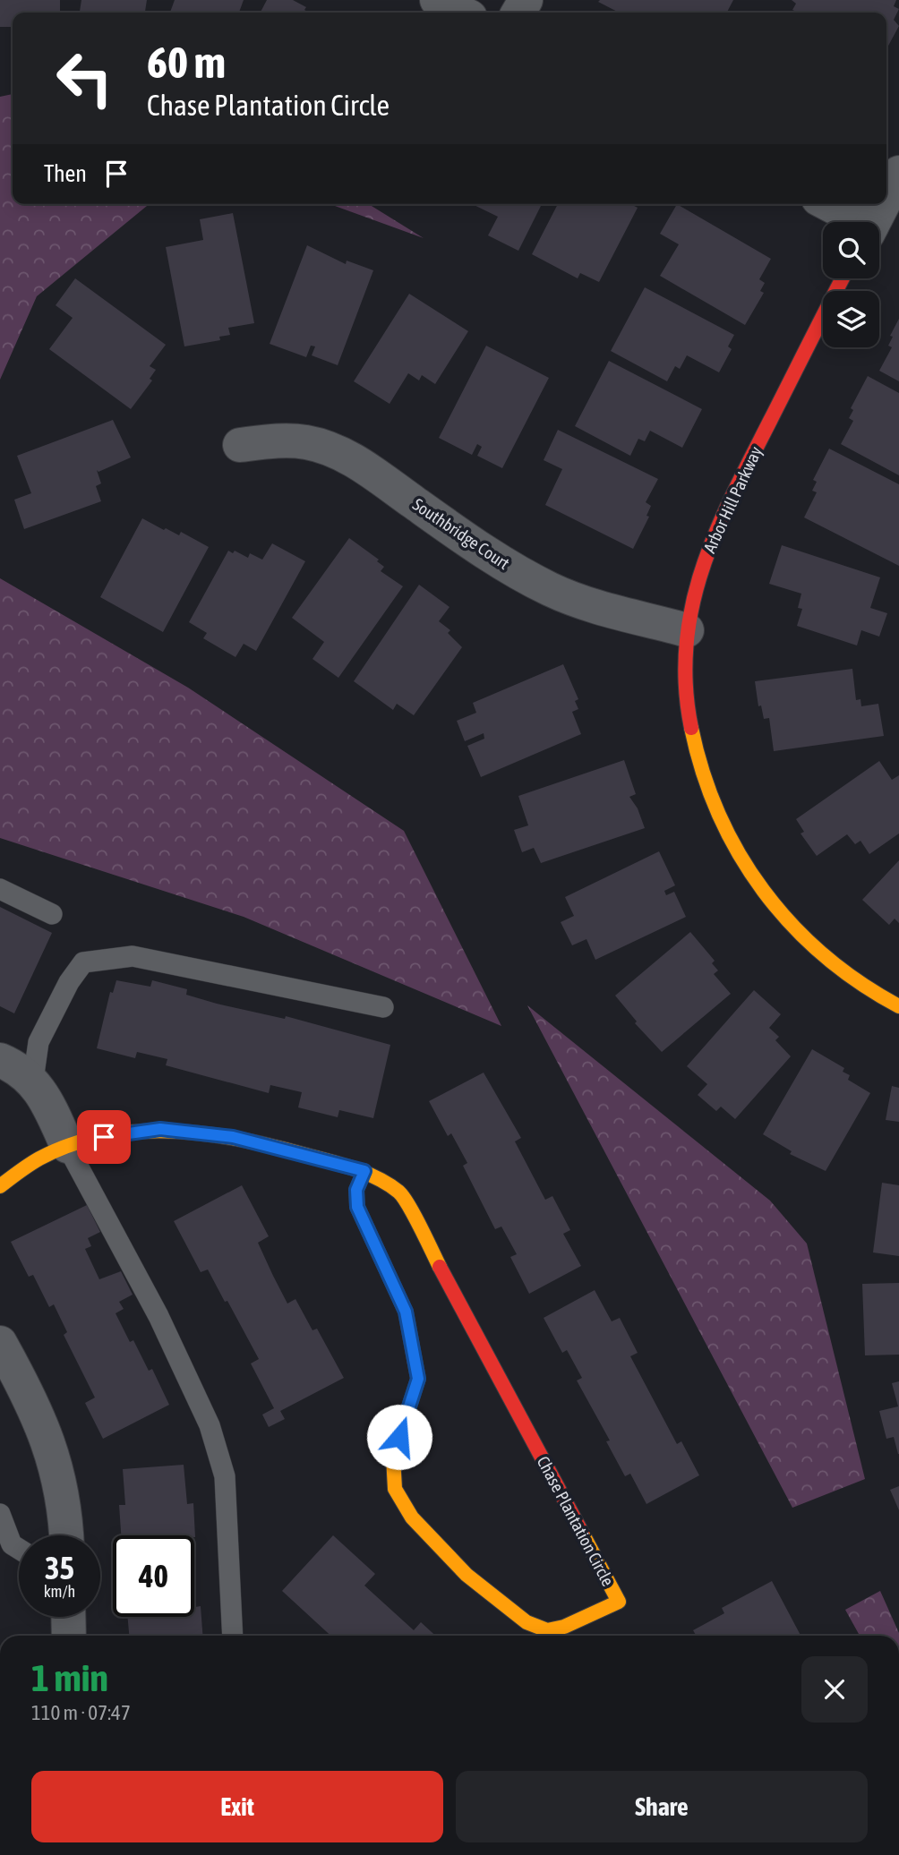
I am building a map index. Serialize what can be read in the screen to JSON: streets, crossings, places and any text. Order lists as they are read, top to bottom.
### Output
{
  "streets": {
    "street": ["Arbor Hill Parkway", "Southbridge Court", "Chase Plantation Circle"]
  },
  "crossings": [
    ["Arbor Hill Parkway", "Southbridge Court"]
  ],
  "page": {
    "turn": ["60 m", "Chase Plantation Circle"],
    "then": "Then",
    "speed": "35 km/h",
    "limit": "40",
    "heading": ["1 min", "110 m · 07:47"],
    "buttons": ["Exit", "Share"]
  }
}
